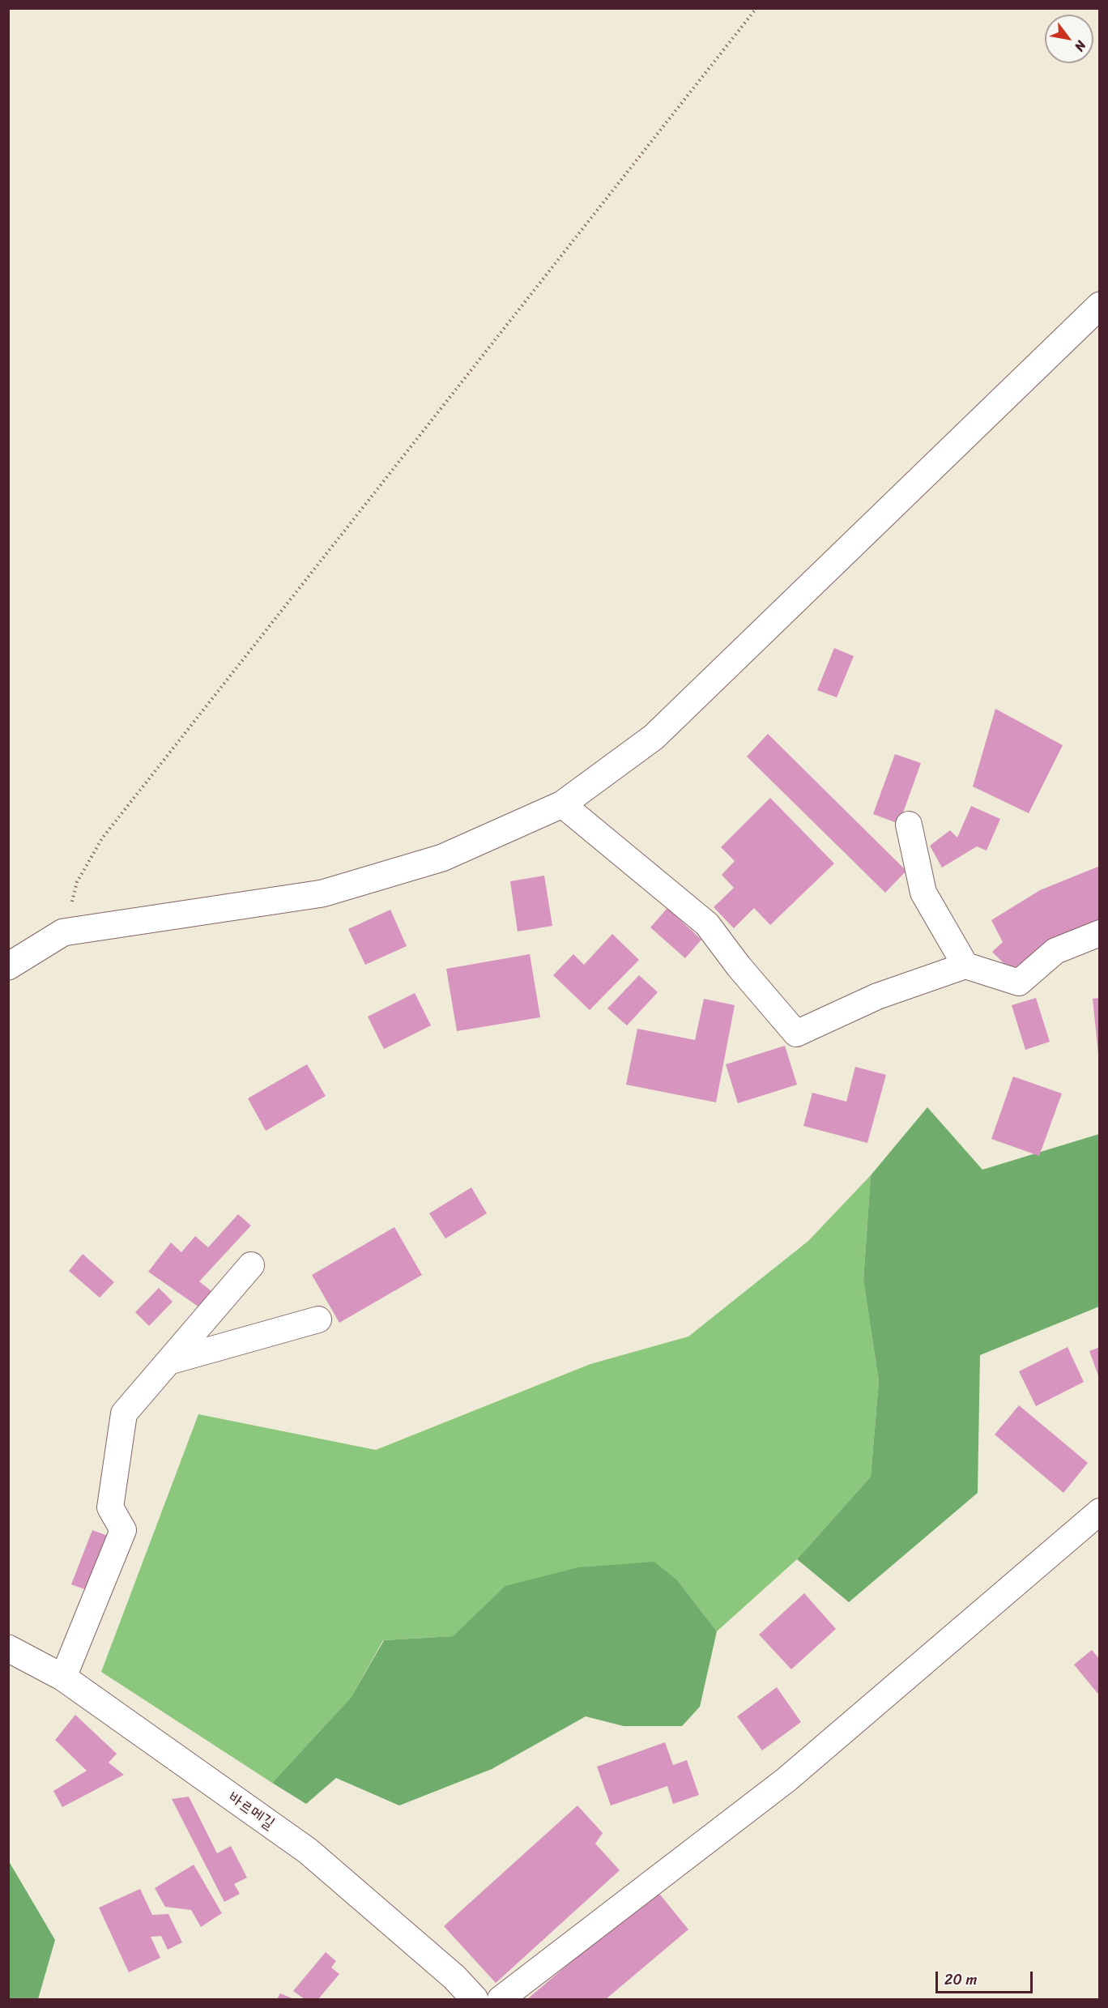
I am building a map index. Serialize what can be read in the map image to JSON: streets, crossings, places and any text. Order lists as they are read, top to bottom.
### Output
{
  "streets": {
    "street": ["바르메길"]
  },
  "scale_bar": "20 m",
  "north": "bottom right"
}
